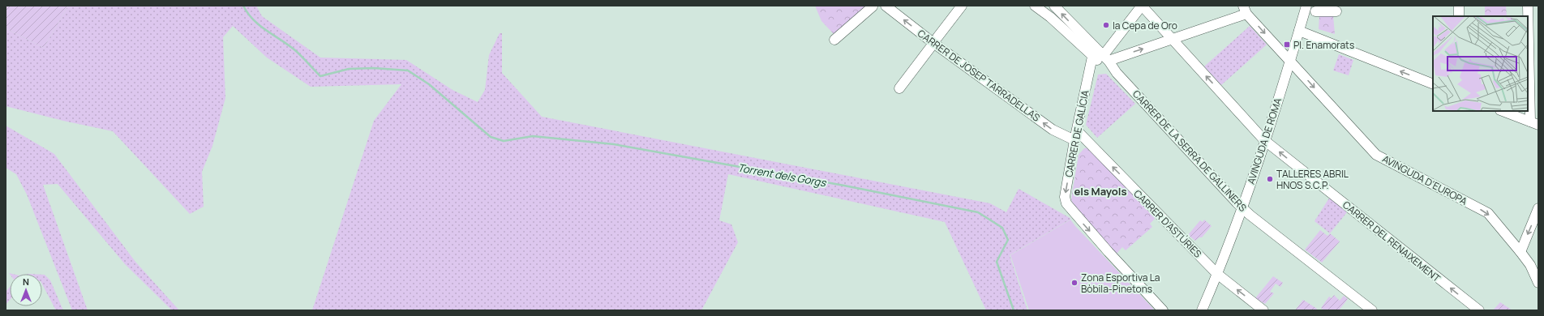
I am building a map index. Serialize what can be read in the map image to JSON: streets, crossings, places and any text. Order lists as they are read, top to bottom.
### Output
{
  "streets": {
    "street": [
      "CARRER DE JOSEP TARRADELLAS",
      "CARRER DE GALÍCIA",
      "AVINGUDA DE ROMA",
      "CARRER DE LA SERRA DE GALLINERS",
      "AVINGUDA D'EUROPA",
      "CARRER D'ASTÚRIES",
      "CARRER DEL RENAIXEMENT"
    ]
  },
  "crossings": [
    ["CARRER DE JOSEP TARRADELLAS", "CARRER DE GALÍCIA"],
    ["CARRER DE JOSEP TARRADELLAS", "CARRER D'ASTÚRIES"],
    ["CARRER DE GALÍCIA", "CARRER DE LA SERRA DE GALLINERS"],
    ["CARRER DE GALÍCIA", "CARRER D'ASTÚRIES"],
    ["AVINGUDA DE ROMA", "CARRER DE LA SERRA DE GALLINERS"],
    ["AVINGUDA DE ROMA", "AVINGUDA D'EUROPA"],
    ["AVINGUDA DE ROMA", "CARRER D'ASTÚRIES"],
    ["AVINGUDA DE ROMA", "CARRER DEL RENAIXEMENT"]
  ],
  "one_way": [
    "CARRER DE JOSEP TARRADELLAS",
    "CARRER DE GALÍCIA",
    "CARRER D'ASTÚRIES",
    "CARRER DEL RENAIXEMENT"
  ],
  "districts": ["els Mayols"],
  "water": ["Torrent dels Gorgs"],
  "places": {
    "other": ["la Cepa de Oro", "TALLERES ABRIL HNOS S.C.P.", "Zona Esportiva La Bòbila-Pinetons"],
    "transit": ["Pl. Enamorats"]
  },
  "north": "top"
}
